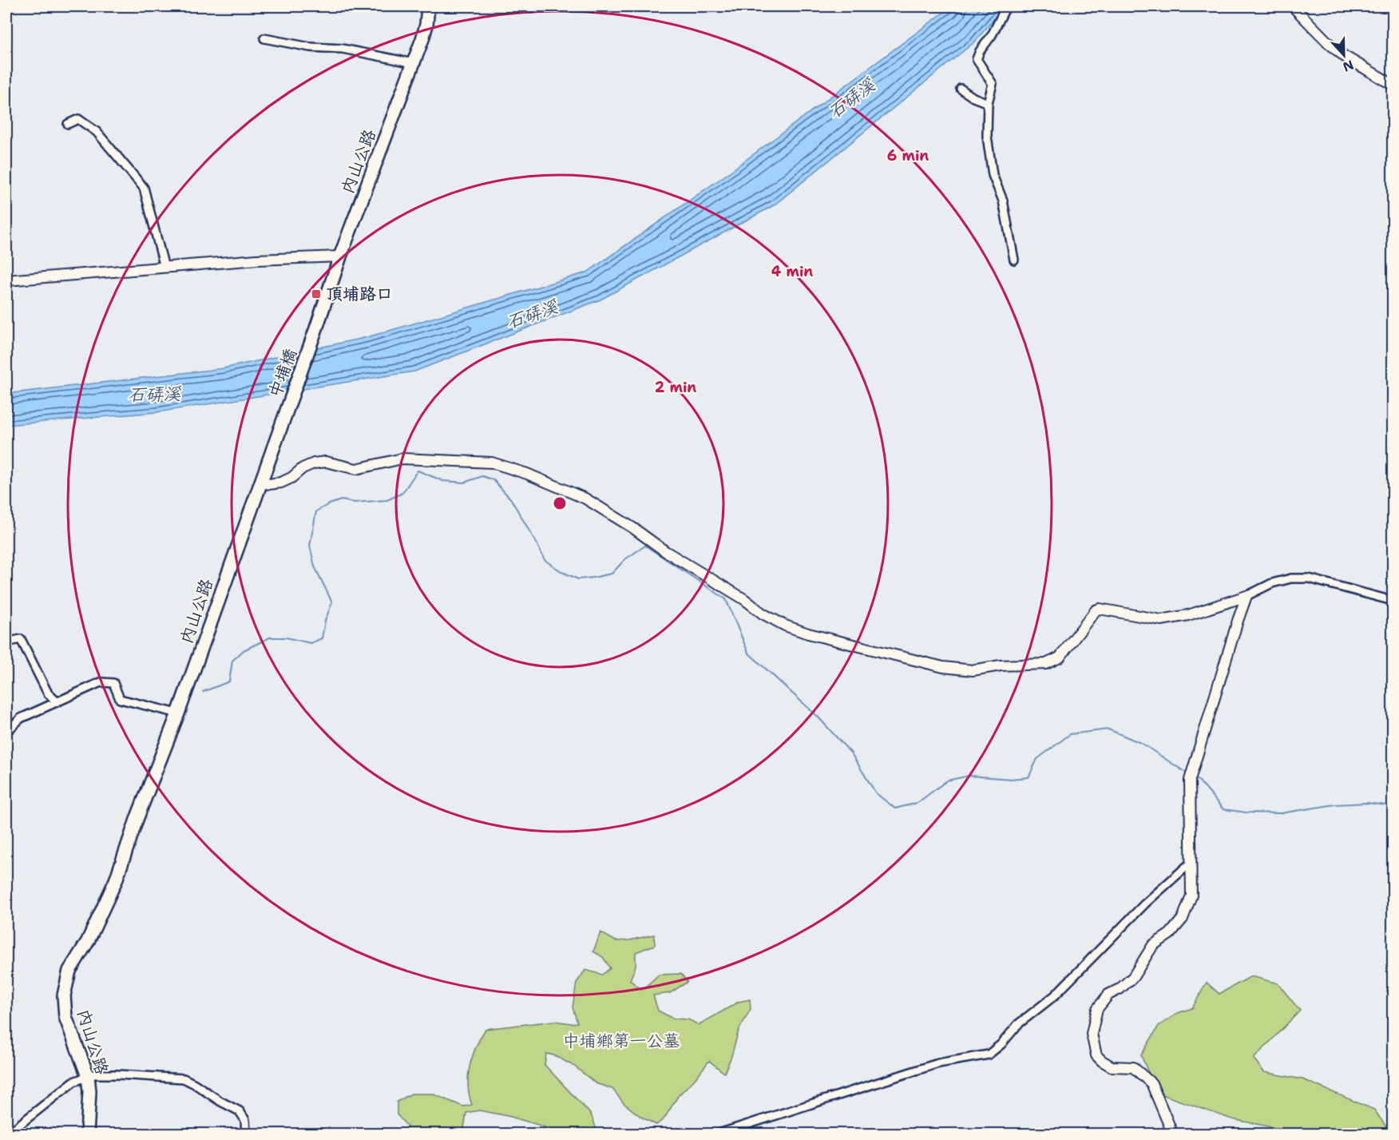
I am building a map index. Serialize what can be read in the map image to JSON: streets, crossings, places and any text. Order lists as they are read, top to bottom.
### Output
{
  "streets": {
    "main road": ["內山公路", "中埔橋"]
  },
  "crossings": [
    ["內山公路", "中埔橋"]
  ],
  "water": ["石硦溪"],
  "parks": ["中埔鄉第一公墓"],
  "places": {
    "transit": ["頂埔路口"]
  },
  "north": "bottom",
  "rings": ["6 min", "4 min", "2 min"]
}
